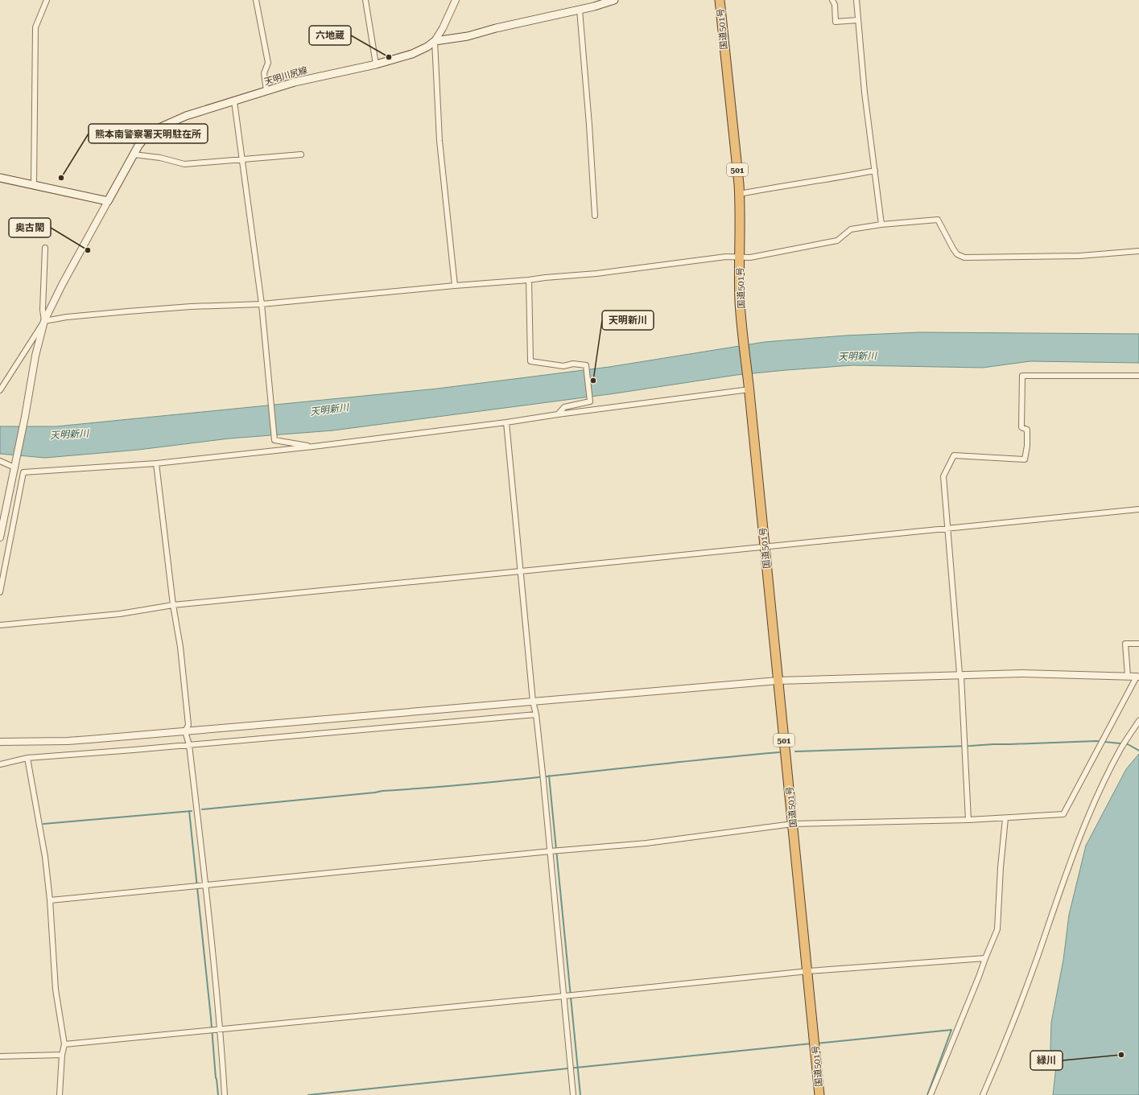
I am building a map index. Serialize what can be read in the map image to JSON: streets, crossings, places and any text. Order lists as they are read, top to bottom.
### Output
{
  "streets": {
    "highway": ["国道501号", "501"],
    "main road": ["天明川尻線"]
  },
  "water": ["天明新川"],
  "places": [
    "六地蔵",
    "熊本南警察署天明駐在所",
    "奥古閑",
    "天明新川",
    "緑川"
  ]
}
